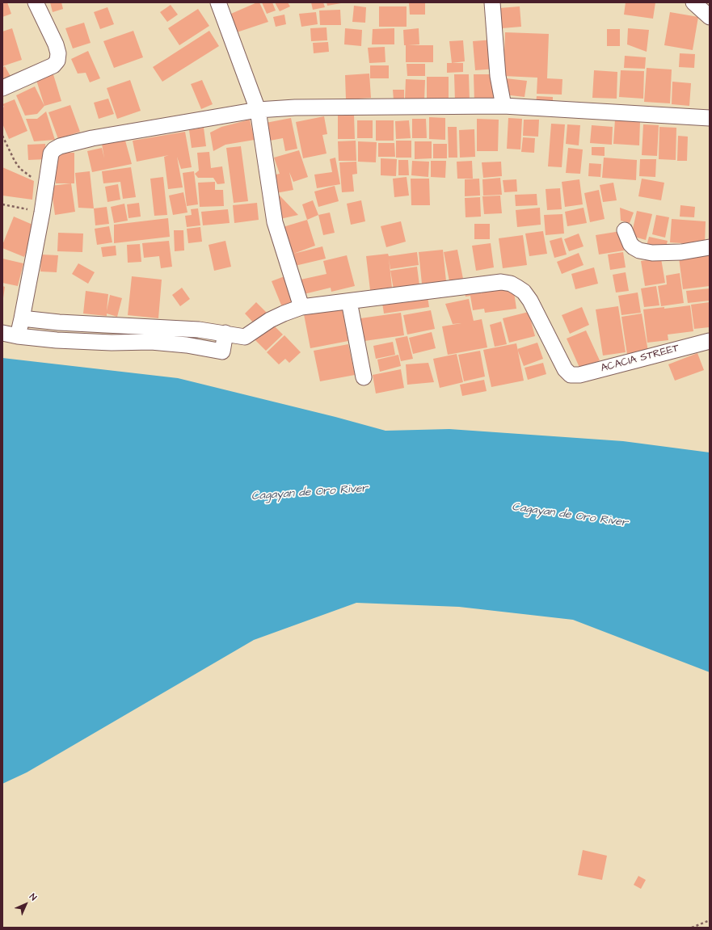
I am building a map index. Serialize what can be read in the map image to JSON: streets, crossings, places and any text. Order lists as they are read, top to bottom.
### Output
{
  "streets": {
    "street": ["ACACIA STREET"]
  },
  "water": ["Cagayan de Oro River"],
  "north": "top right"
}
